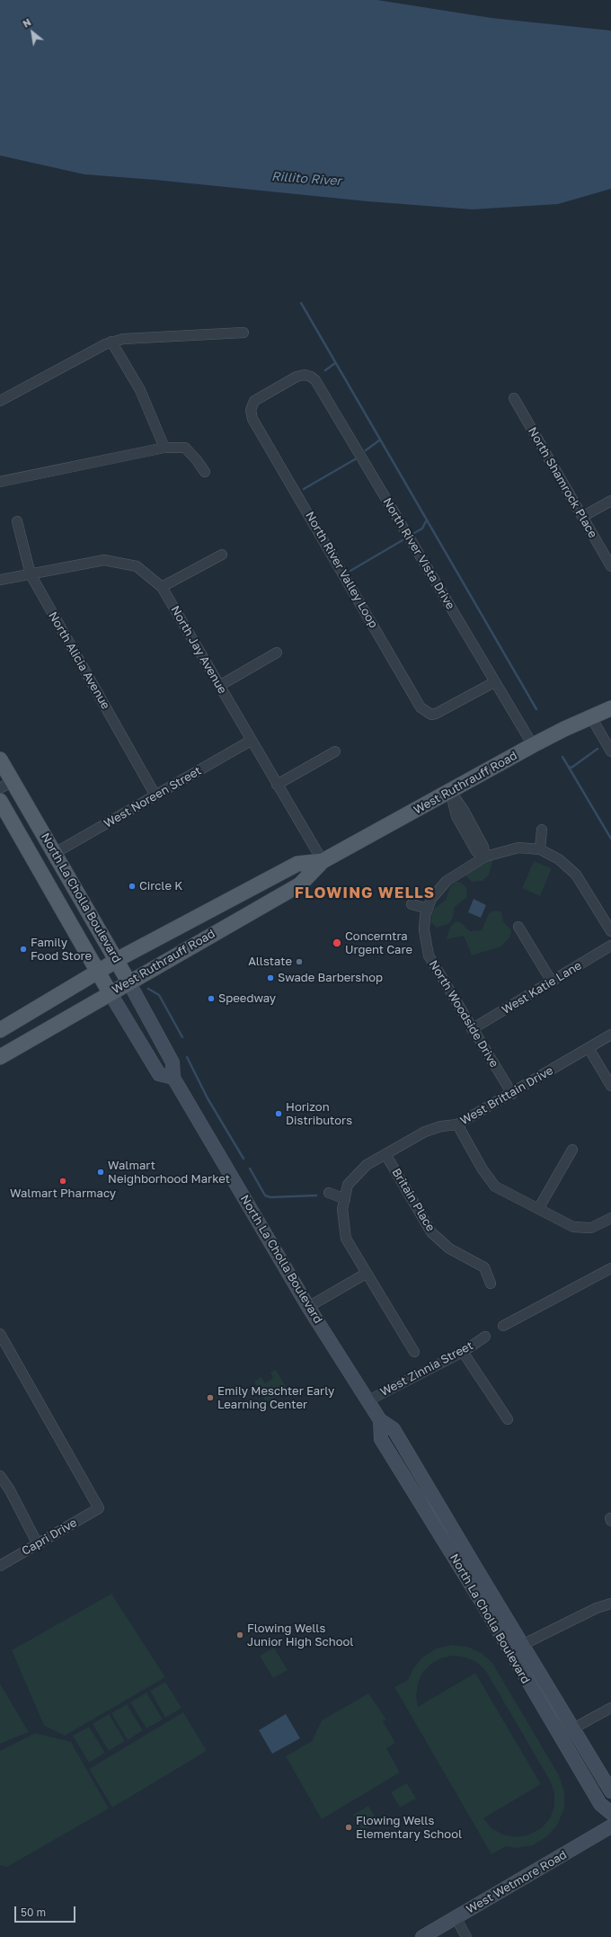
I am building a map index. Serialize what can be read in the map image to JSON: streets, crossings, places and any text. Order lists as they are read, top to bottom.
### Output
{
  "streets": {
    "main road": ["West Ruthrauff Road", "North La Cholla Boulevard"],
    "street": [
      "North Shamrock Place",
      "North River Vista Drive",
      "North River Valley Loop",
      "North Jay Avenue",
      "North Alicia Avenue",
      "West Noreen Street",
      "West Katie Lane",
      "North Woodside Drive",
      "West Brittain Drive",
      "Britain Place",
      "West Zinnia Street",
      "Capri Drive",
      "West Wetmore Road"
    ]
  },
  "crossings": [
    ["North River Vista Drive", "North River Valley Loop"],
    ["North River Vista Drive", "West Ruthrauff Road"],
    ["North Jay Avenue", "North Alicia Avenue"],
    ["North Jay Avenue", "West Ruthrauff Road"],
    ["North Jay Avenue", "West Noreen Street"],
    ["North Alicia Avenue", "West Noreen Street"],
    ["West Ruthrauff Road", "North La Cholla Boulevard"],
    ["West Noreen Street", "North La Cholla Boulevard"],
    ["North La Cholla Boulevard", "West Zinnia Street"],
    ["West Katie Lane", "North Woodside Drive"],
    ["North Woodside Drive", "West Brittain Drive"],
    ["West Brittain Drive", "Britain Place"]
  ],
  "districts": ["FLOWING WELLS"],
  "water": ["Rillito River"],
  "places": [
    "Circle K",
    "Concerntra Urgent Care",
    "Family Food Store",
    "Allstate",
    "Swade Barbershop",
    "Speedway",
    "Horizon Distributors",
    "Walmart Neighborhood Market",
    "Walmart Pharmacy",
    "Emily Meschter Early Learning Center",
    "Flowing Wells Junior High School",
    "Flowing Wells Elementary School"
  ],
  "scale_bar": "50 m",
  "north": "top left"
}
